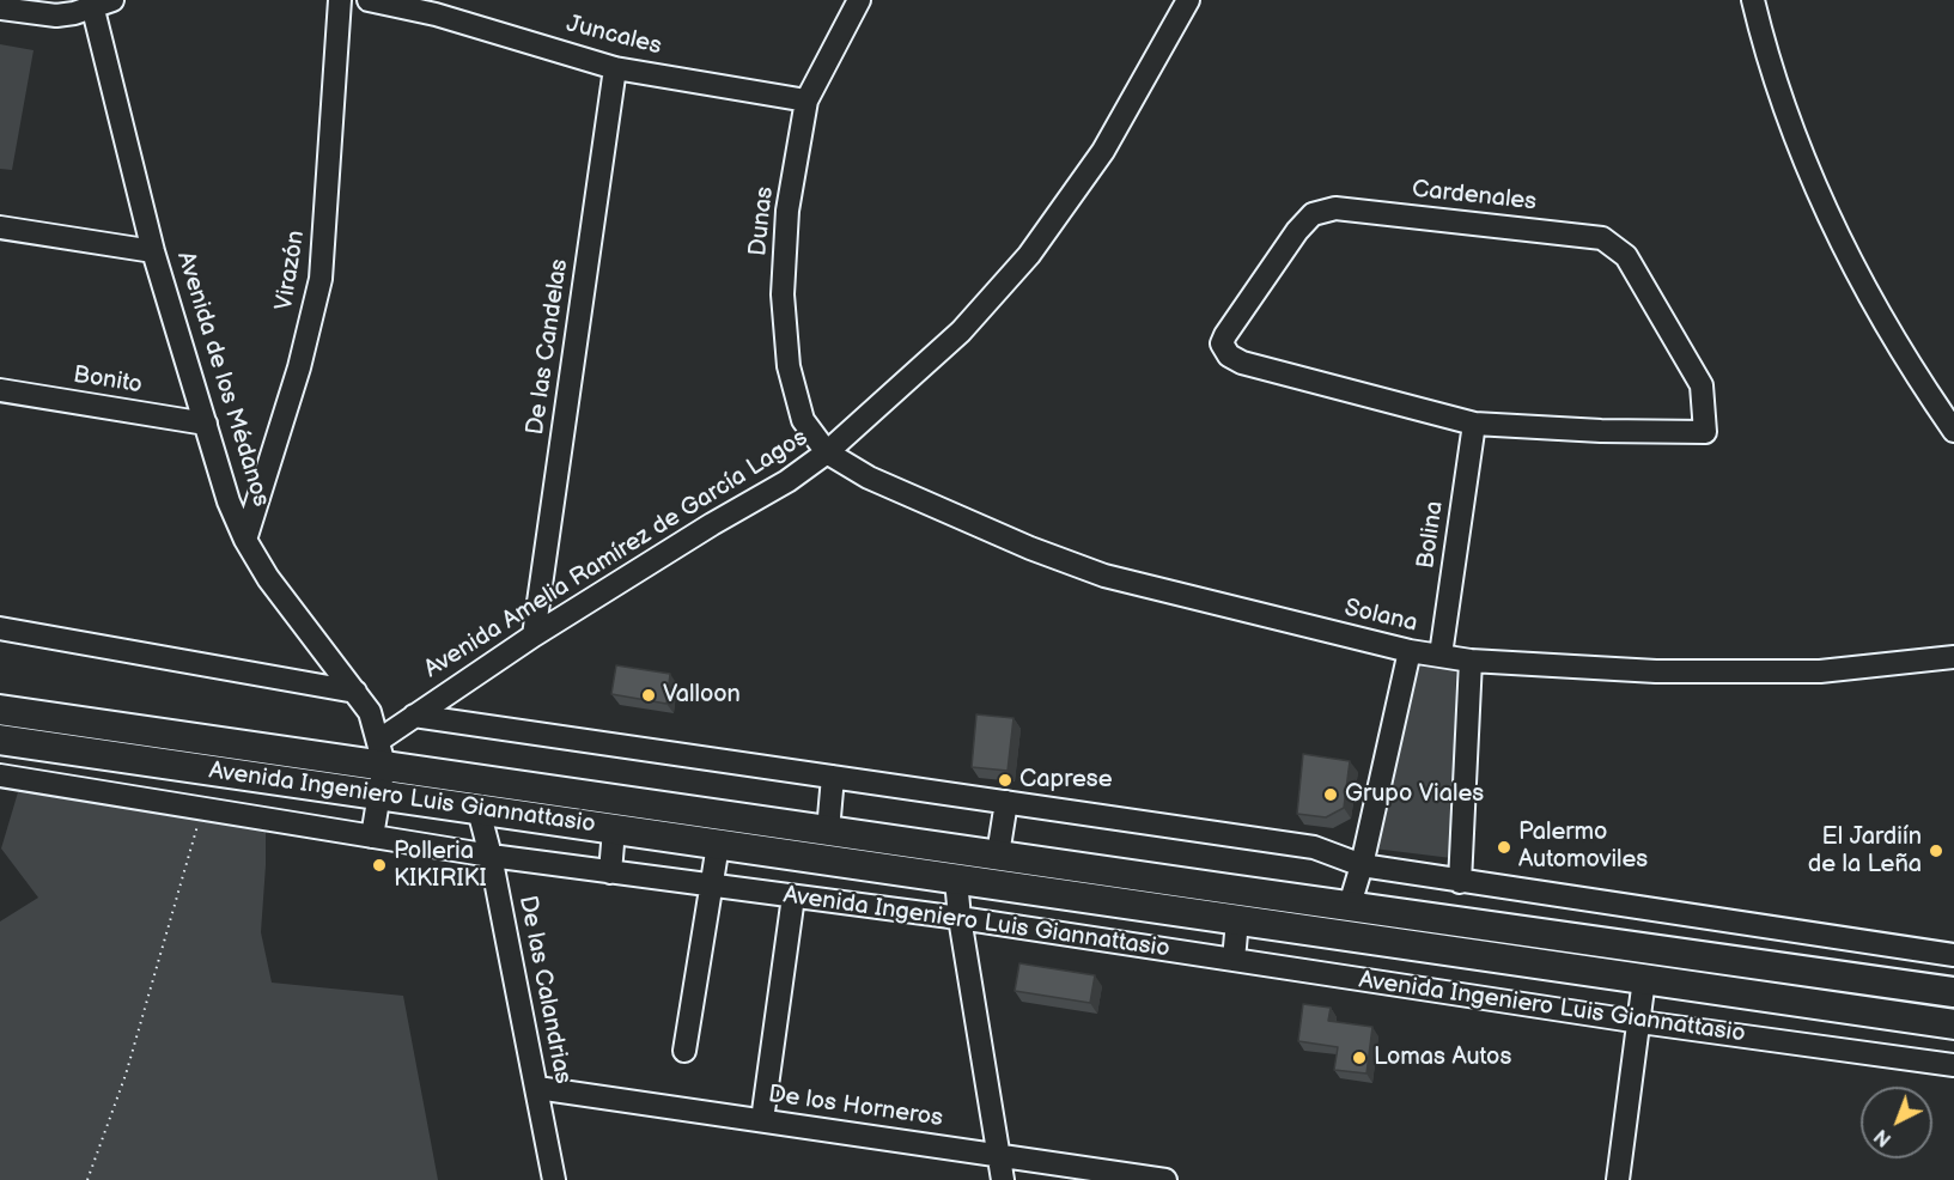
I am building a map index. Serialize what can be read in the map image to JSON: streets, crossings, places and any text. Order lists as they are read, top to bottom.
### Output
{
  "streets": {
    "main road": ["Avenida Ingeniero Luis Giannattasio"],
    "street": [
      "Juncales",
      "Cardenales",
      "Dunas",
      "Virazón",
      "De las Candelas",
      "Avenida de los Médanos",
      "Bonito",
      "Bolina",
      "Avenida Amelia Ramírez de García Lagos",
      "Solana",
      "De las Calandrias",
      "De los Horneros"
    ]
  },
  "crossings": [
    ["Juncales", "Dunas"],
    ["Juncales", "De las Candelas"],
    ["Cardenales", "Bolina"],
    ["Dunas", "Avenida Amelia Ramírez de García Lagos"],
    ["Dunas", "Solana"],
    ["Virazón", "Avenida de los Médanos"],
    ["De las Candelas", "Avenida Amelia Ramírez de García Lagos"],
    ["Avenida de los Médanos", "Bonito"],
    ["Avenida de los Médanos", "Avenida Amelia Ramírez de García Lagos"],
    ["Avenida de los Médanos", "Avenida Ingeniero Luis Giannattasio"],
    ["Bolina", "Solana"],
    ["Avenida Amelia Ramírez de García Lagos", "Solana"],
    ["Avenida Amelia Ramírez de García Lagos", "Avenida Ingeniero Luis Giannattasio"],
    ["Avenida Ingeniero Luis Giannattasio", "De las Calandrias"],
    ["De las Calandrias", "De los Horneros"]
  ],
  "places": [
    "Valloon",
    "Caprese",
    "Grupo Viales",
    "Palermo Automoviles",
    "El Jardiín de la Leña",
    "Polleria KIKIRIKI",
    "Lomas Autos"
  ],
  "north": "bottom left"
}
